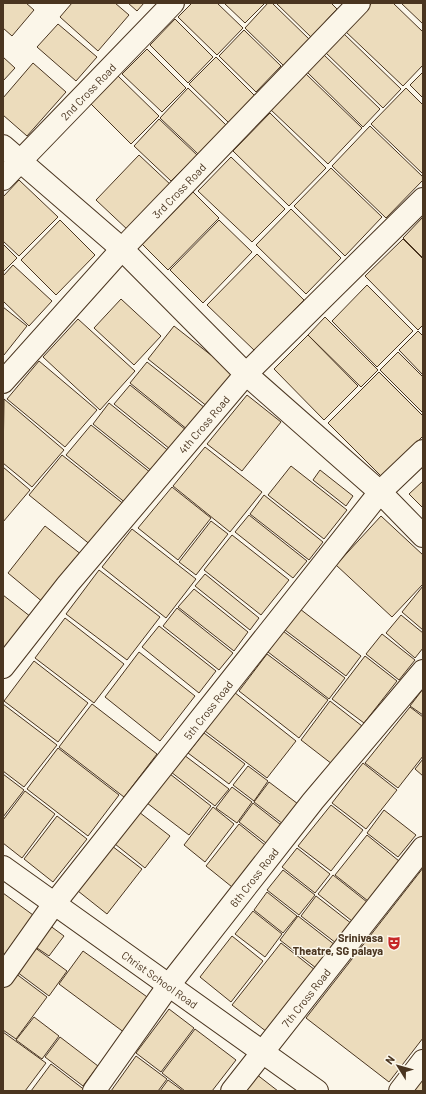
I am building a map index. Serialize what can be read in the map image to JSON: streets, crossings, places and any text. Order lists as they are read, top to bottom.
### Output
{
  "streets": {
    "street": [
      "2nd Cross Road",
      "3rd Cross Road",
      "4th Cross Road",
      "5th Cross Road",
      "6th Cross Road",
      "Christ School Road",
      "7th Cross Road"
    ]
  },
  "crossings": [
    ["5th Cross Road", "Christ School Road"],
    ["6th Cross Road", "Christ School Road"],
    ["Christ School Road", "7th Cross Road"]
  ],
  "places": {
    "theatre": ["Srinivasa Theatre, SG palaya"]
  },
  "north": "top left"
}
